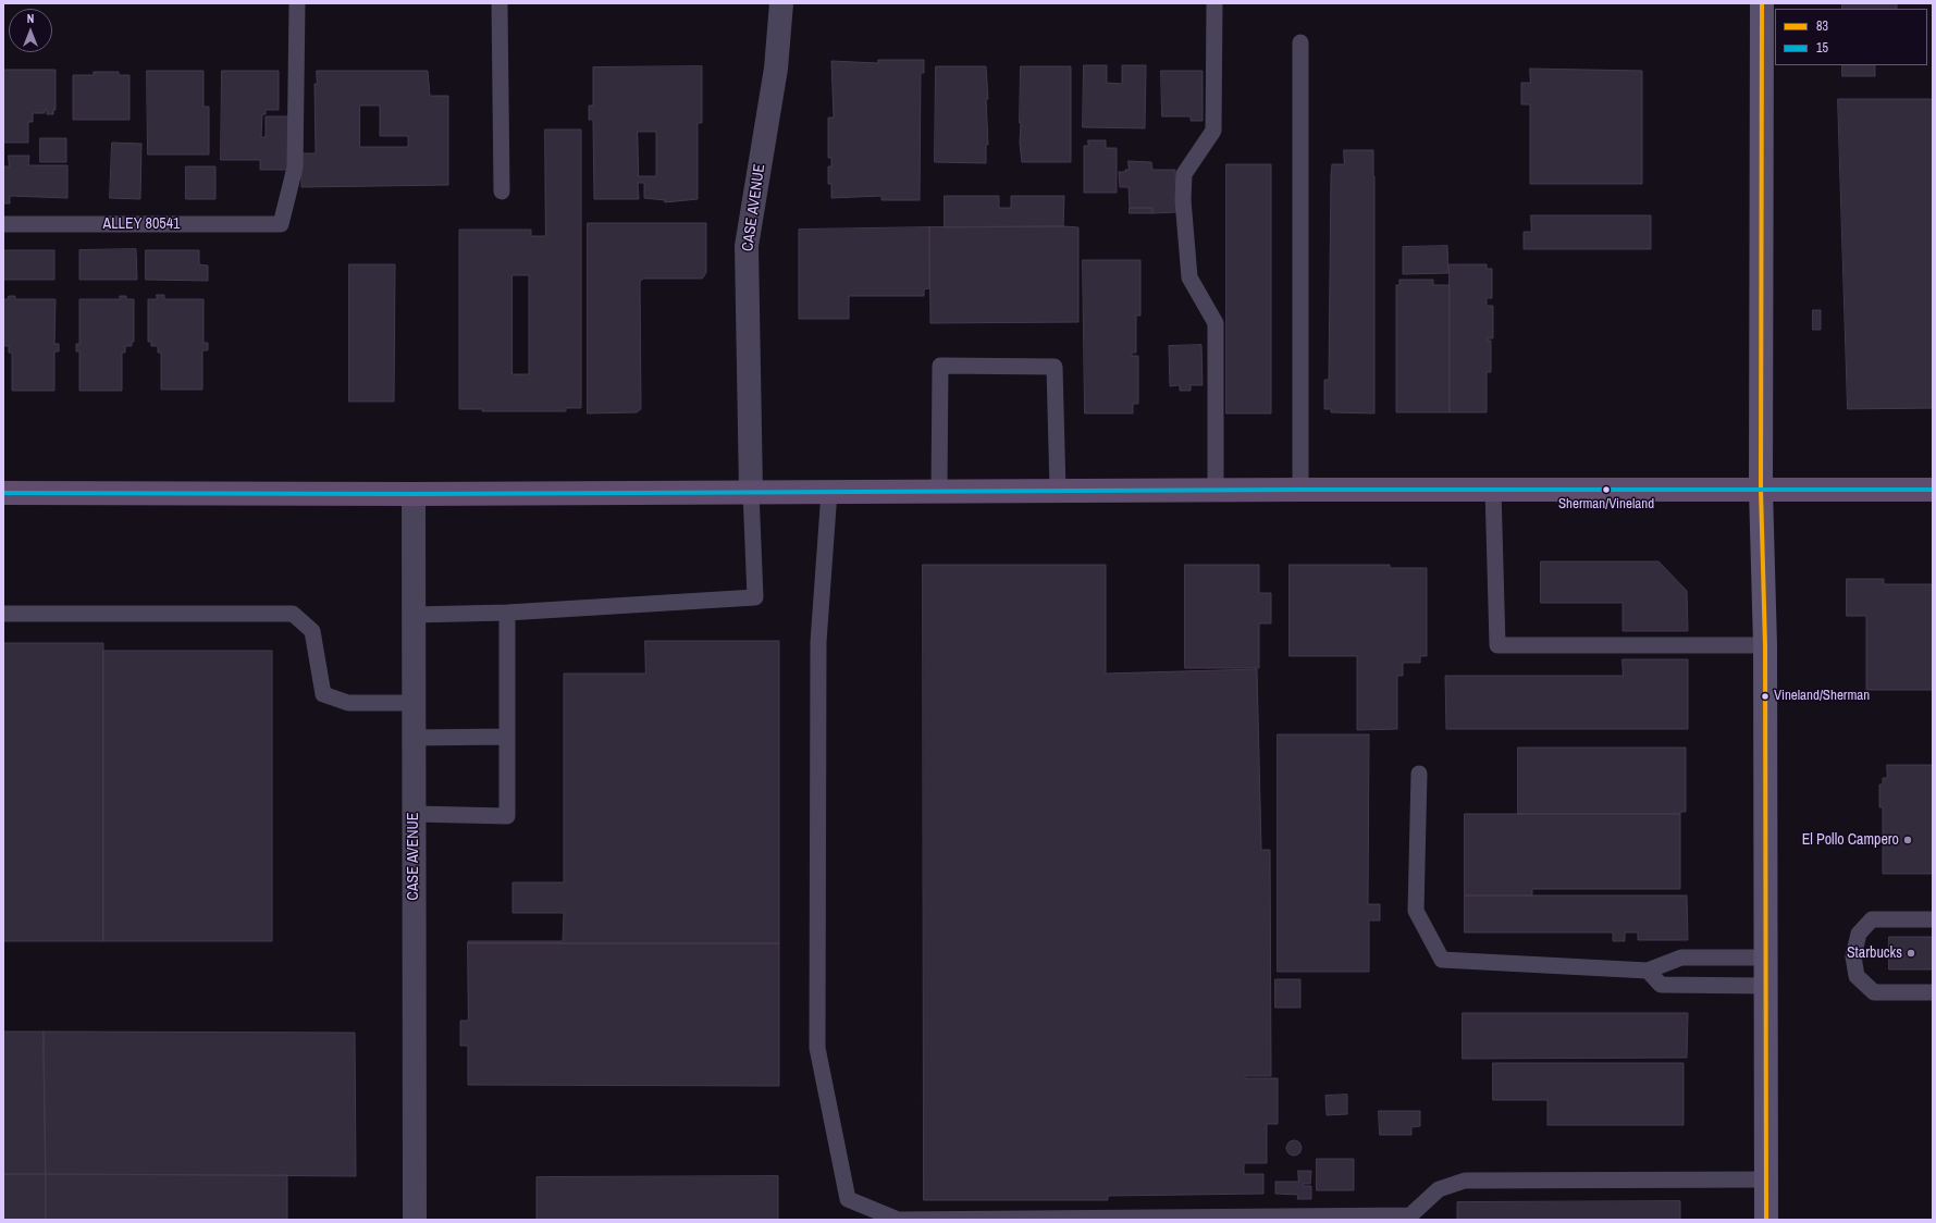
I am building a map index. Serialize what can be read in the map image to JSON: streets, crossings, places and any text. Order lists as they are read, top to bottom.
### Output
{
  "streets": {
    "street": ["CASE AVENUE"],
    "lane": ["ALLEY 80541"]
  },
  "places": [
    "Sherman/Vineland",
    "Vineland/Sherman",
    "El Pollo Campero",
    "Starbucks"
  ],
  "lines": ["transit line 83", "transit line 15"],
  "legend": ["83", "15"],
  "north": "top"
}
